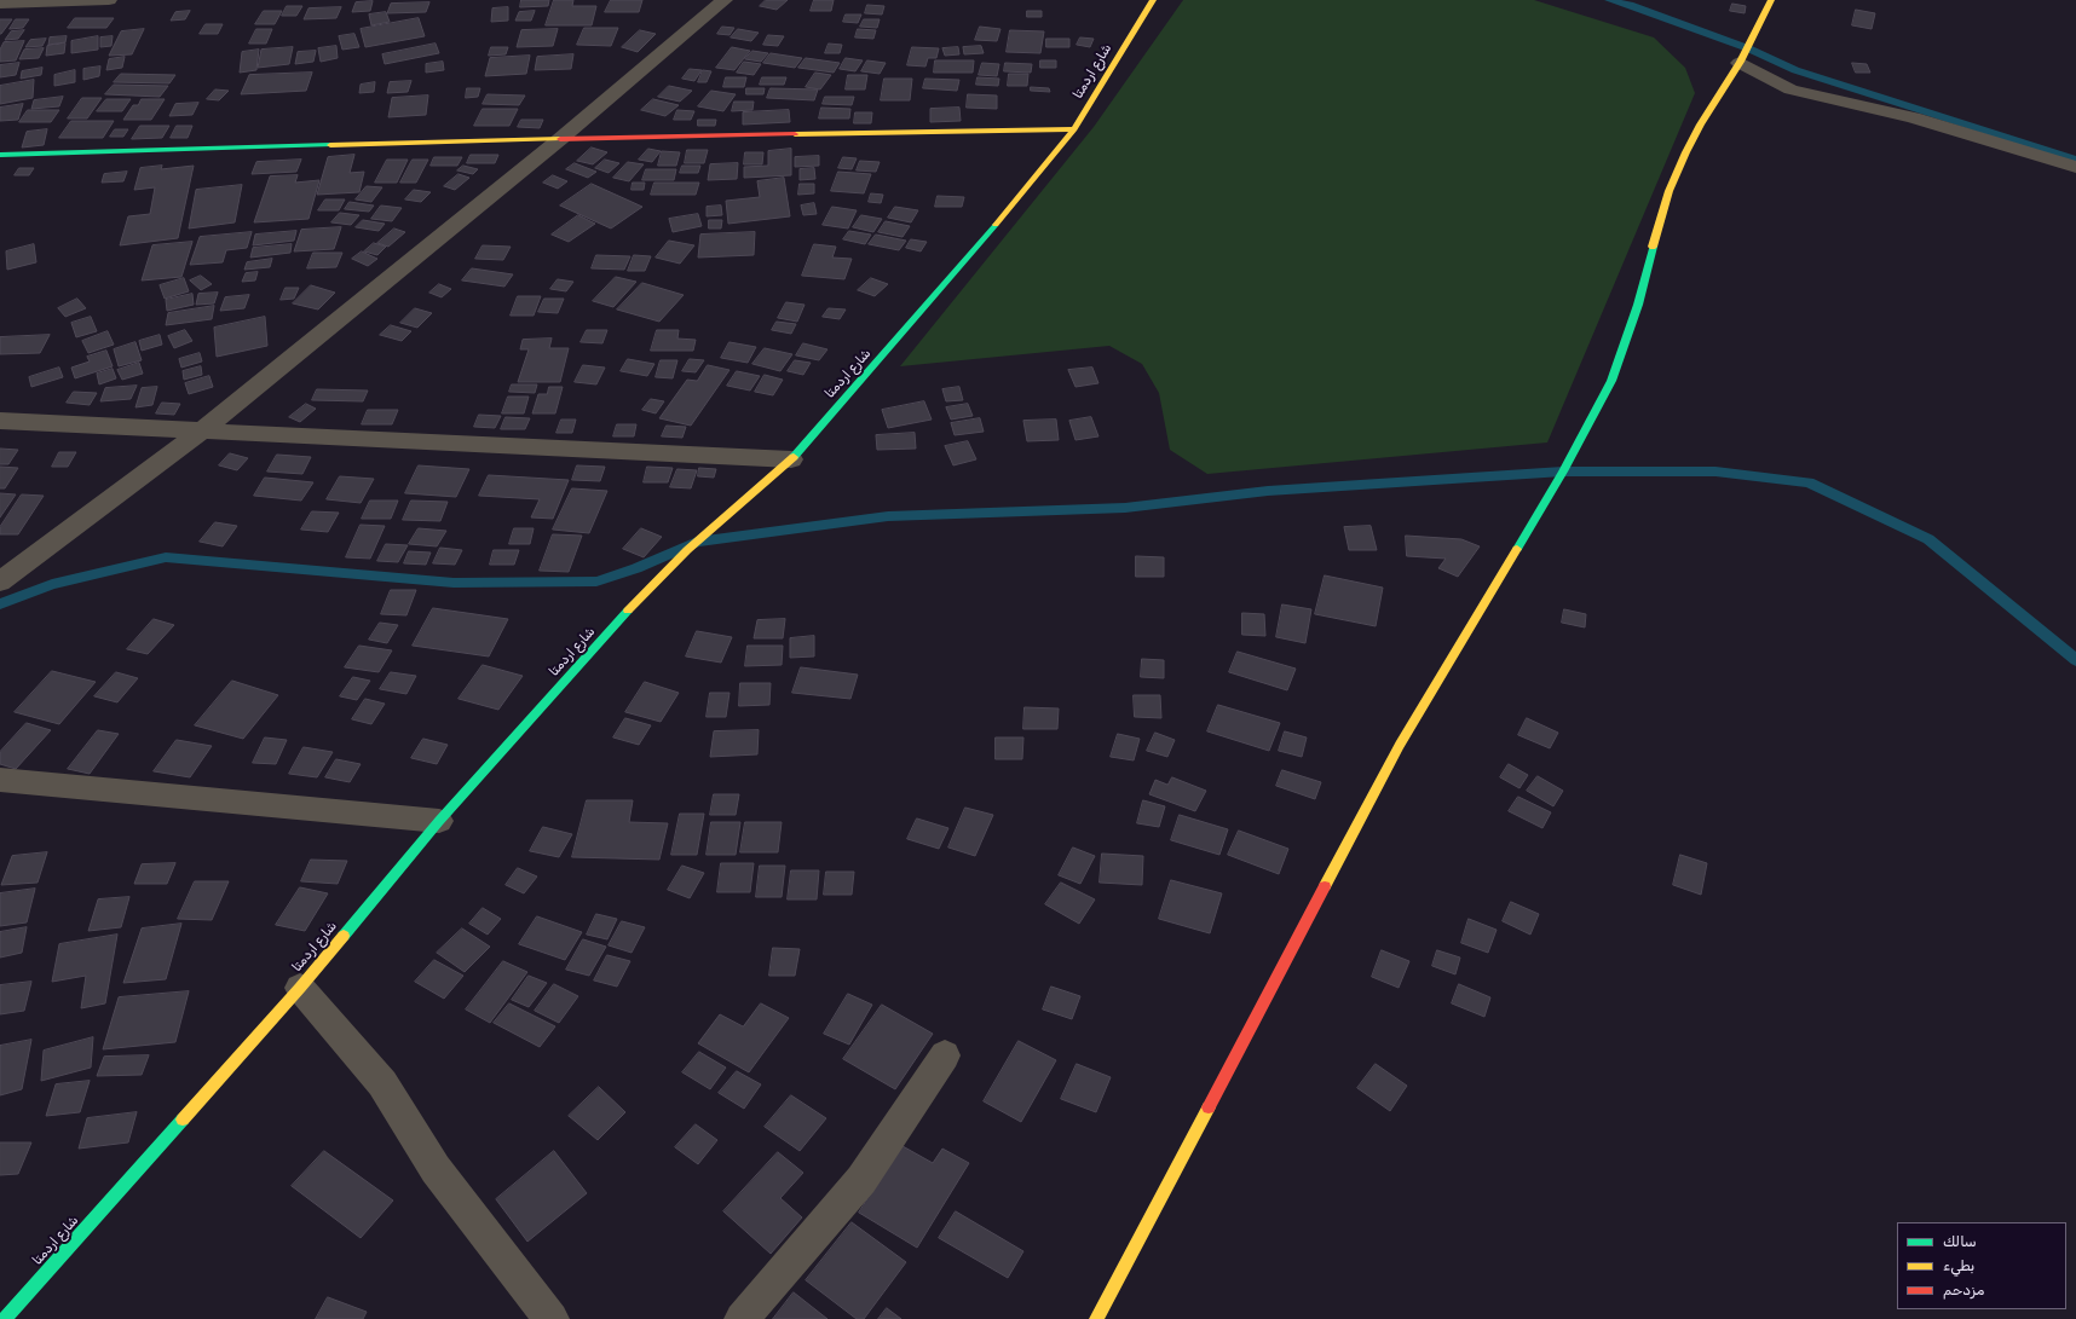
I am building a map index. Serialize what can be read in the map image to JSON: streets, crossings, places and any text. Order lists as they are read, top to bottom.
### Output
{
  "streets": {
    "street": ["شارع اردمتا"]
  },
  "legend": ["سالك", "بطيء", "مزدحم"]
}
